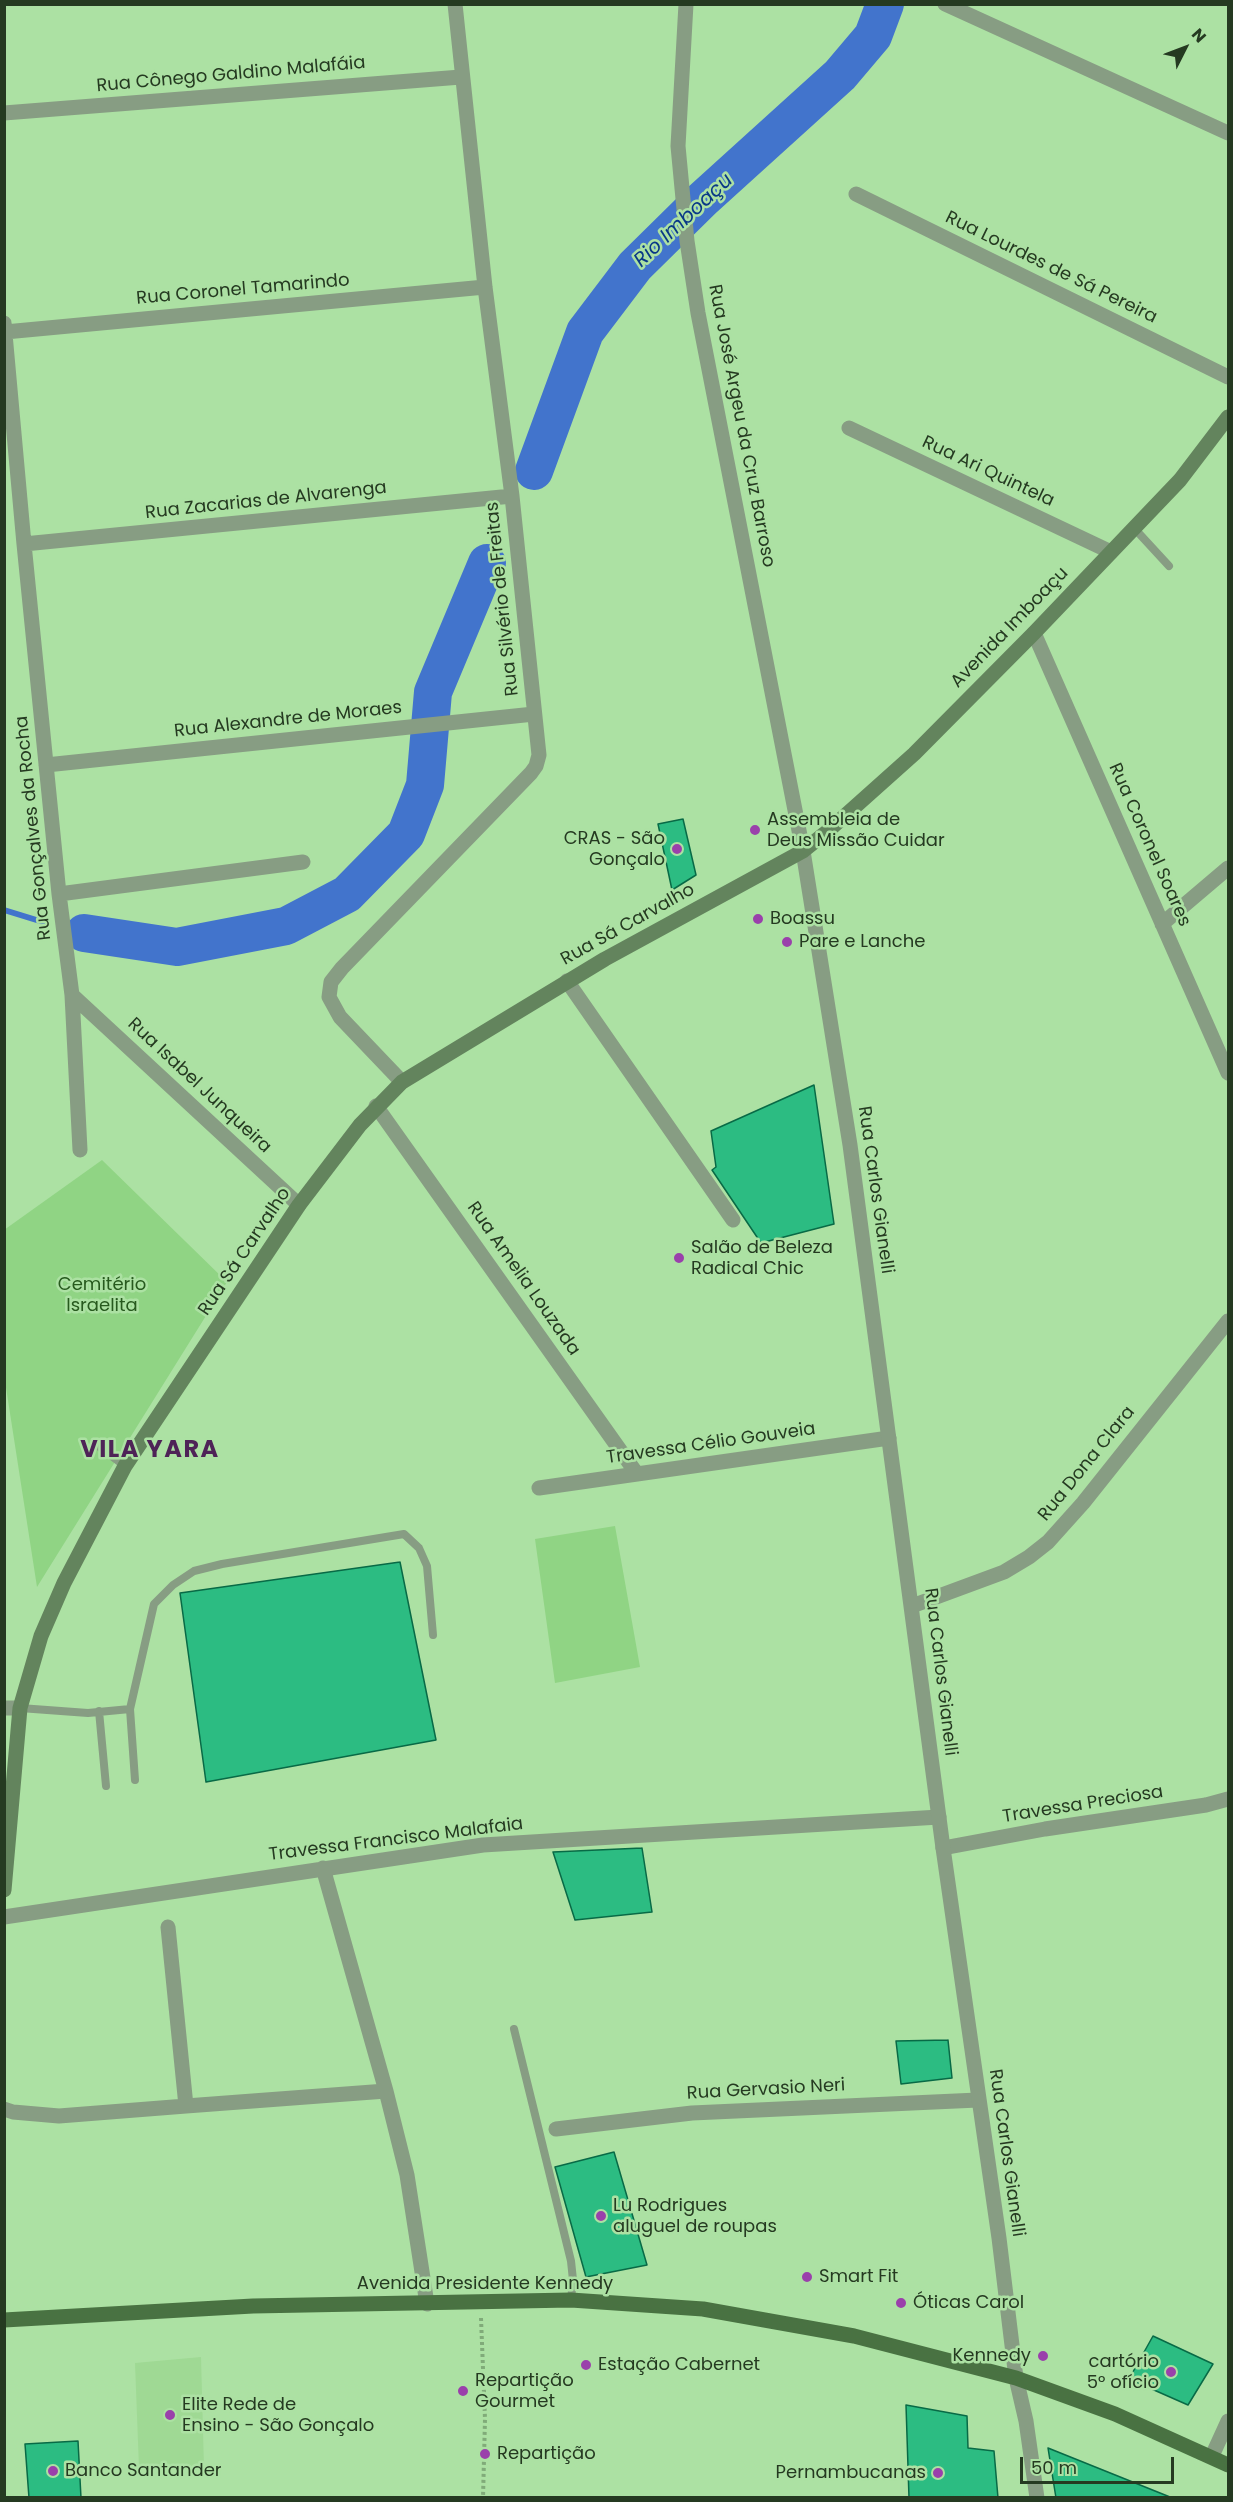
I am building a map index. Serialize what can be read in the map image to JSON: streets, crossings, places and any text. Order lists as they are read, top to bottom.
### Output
{
  "streets": {
    "main road": ["Avenida Imboaçu", "Rua Sá Carvalho", "Avenida Presidente Kennedy"],
    "street": [
      "Rua Cônego Galdino Malafáia",
      "Rua Lourdes de Sá Pereira",
      "Rua Coronel Tamarindo",
      "Rua José Argeu da Cruz Barroso",
      "Rua Ari Quintela",
      "Rua Zacarias de Alvarenga",
      "Rua Silvério de Freitas",
      "Rua Alexandre de Moraes",
      "Rua Gonçalves da Rocha",
      "Rua Coronel Soares",
      "Rua Isabel Junqueira",
      "Rua Carlos Gianelli",
      "Rua Amelia Louzada",
      "Travessa Célio Gouveia",
      "Rua Dona Clara",
      "Travessa Preciosa",
      "Travessa Francisco Malafaia",
      "Rua Gervasio Neri"
    ]
  },
  "crossings": [
    ["Rua Cônego Galdino Malafáia", "Rua Silvério de Freitas"],
    ["Rua Coronel Tamarindo", "Rua Silvério de Freitas"],
    ["Rua Coronel Tamarindo", "Rua Gonçalves da Rocha"],
    ["Rua José Argeu da Cruz Barroso", "Avenida Imboaçu"],
    ["Rua José Argeu da Cruz Barroso", "Rua Sá Carvalho"],
    ["Rua José Argeu da Cruz Barroso", "Rua Carlos Gianelli"],
    ["Rua Ari Quintela", "Avenida Imboaçu"],
    ["Rua Zacarias de Alvarenga", "Rua Silvério de Freitas"],
    ["Rua Zacarias de Alvarenga", "Rua Gonçalves da Rocha"],
    ["Rua Silvério de Freitas", "Rua Alexandre de Moraes"],
    ["Rua Silvério de Freitas", "Rua Sá Carvalho"],
    ["Avenida Imboaçu", "Rua Coronel Soares"],
    ["Avenida Imboaçu", "Rua Sá Carvalho"],
    ["Avenida Imboaçu", "Rua Carlos Gianelli"],
    ["Rua Alexandre de Moraes", "Rua Gonçalves da Rocha"],
    ["Rua Gonçalves da Rocha", "Rua Isabel Junqueira"],
    ["Rua Sá Carvalho", "Rua Isabel Junqueira"],
    ["Rua Sá Carvalho", "Rua Carlos Gianelli"],
    ["Rua Sá Carvalho", "Rua Amelia Louzada"],
    ["Rua Carlos Gianelli", "Travessa Célio Gouveia"],
    ["Rua Carlos Gianelli", "Rua Dona Clara"],
    ["Rua Carlos Gianelli", "Travessa Preciosa"],
    ["Rua Carlos Gianelli", "Travessa Francisco Malafaia"],
    ["Rua Carlos Gianelli", "Rua Gervasio Neri"],
    ["Rua Carlos Gianelli", "Avenida Presidente Kennedy"],
    ["Rua Amelia Louzada", "Travessa Célio Gouveia"]
  ],
  "districts": ["VILA YARA"],
  "water": ["Rio Imboaçu"],
  "parks": ["Cemitério Israelita"],
  "places": [
    "Assembleia de Deus Missão Cuidar",
    "CRAS - São Gonçalo",
    "Boassu",
    "Pare e Lanche",
    "Salão de Beleza Radical Chic",
    "Lu Rodrigues aluguel de roupas",
    "Smart Fit",
    "Óticas Carol",
    "Kennedy",
    "Estação Cabernet",
    "cartório 5° ofício",
    "Repartição Gourmet",
    "Elite Rede de Ensino - São Gonçalo",
    "Repartição",
    "Banco Santander",
    "Pernambucanas"
  ],
  "scale_bar": "50 m",
  "north": "top right"
}
